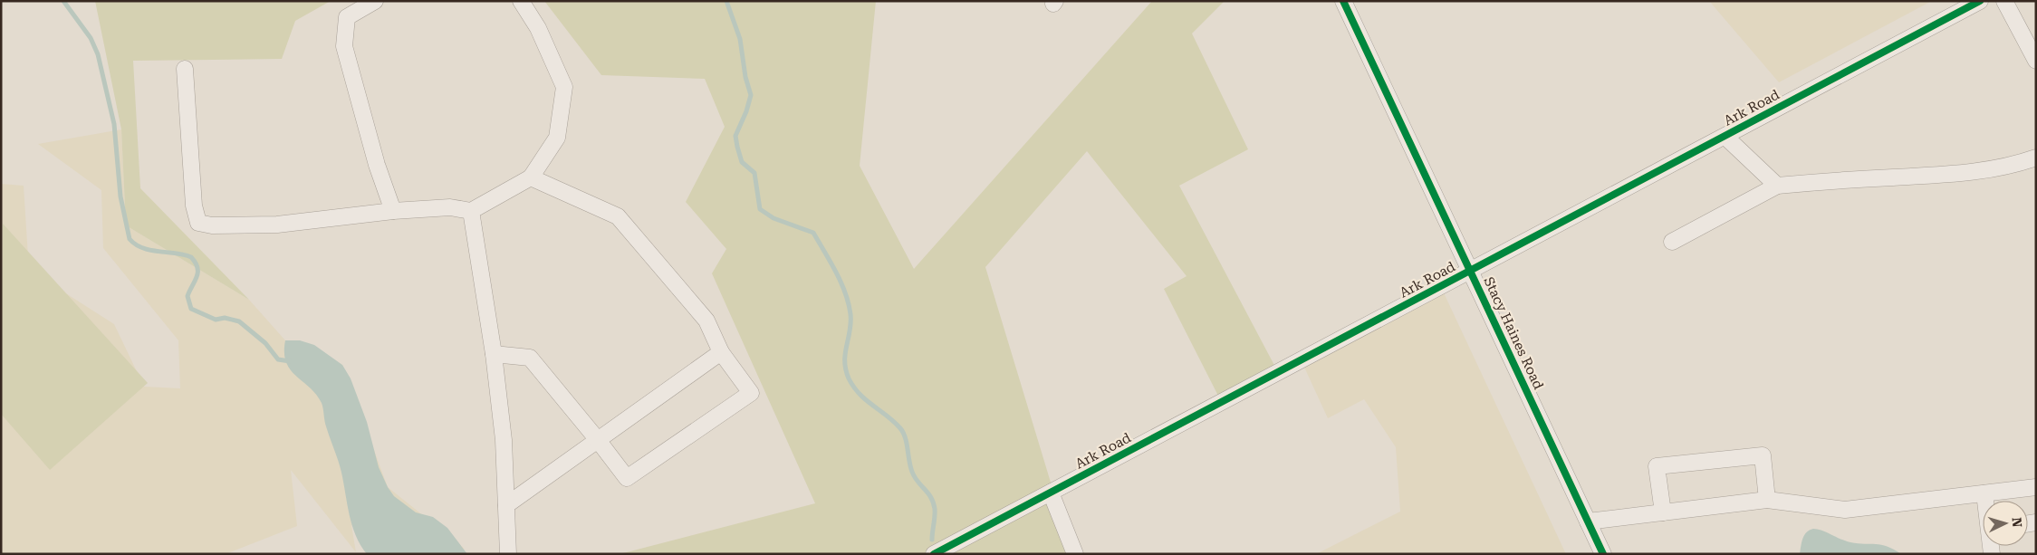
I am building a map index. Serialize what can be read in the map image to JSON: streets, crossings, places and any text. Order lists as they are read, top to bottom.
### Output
{
  "streets": {
    "street": ["Ark Road", "Stacy Haines Road"]
  },
  "crossings": [
    ["Ark Road", "Stacy Haines Road"]
  ],
  "north": "right"
}
